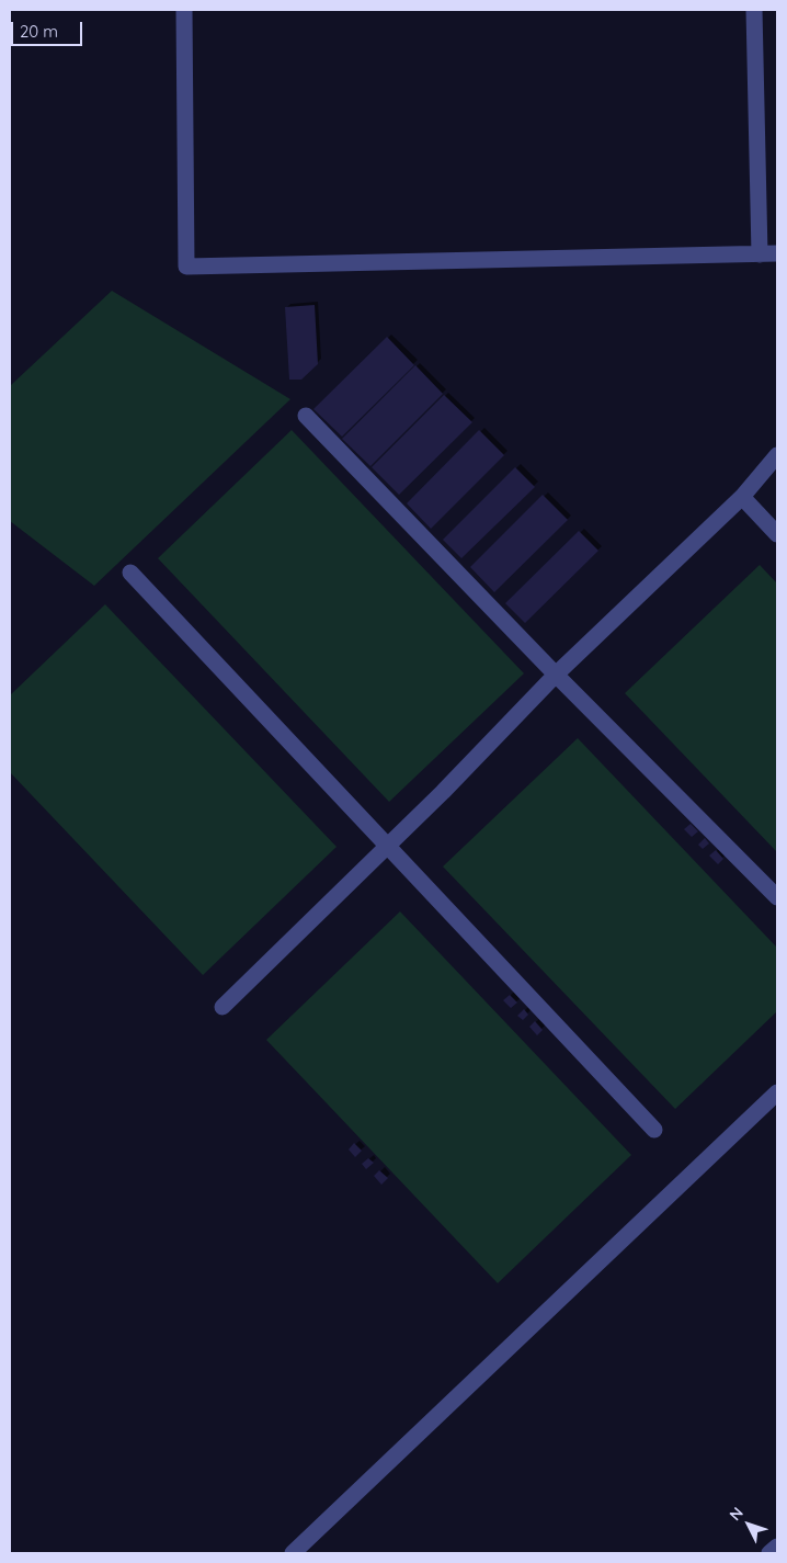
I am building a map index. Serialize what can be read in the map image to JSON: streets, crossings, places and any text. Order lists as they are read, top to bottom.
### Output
{
  "scale_bar": "20 m",
  "north": "top left"
}
